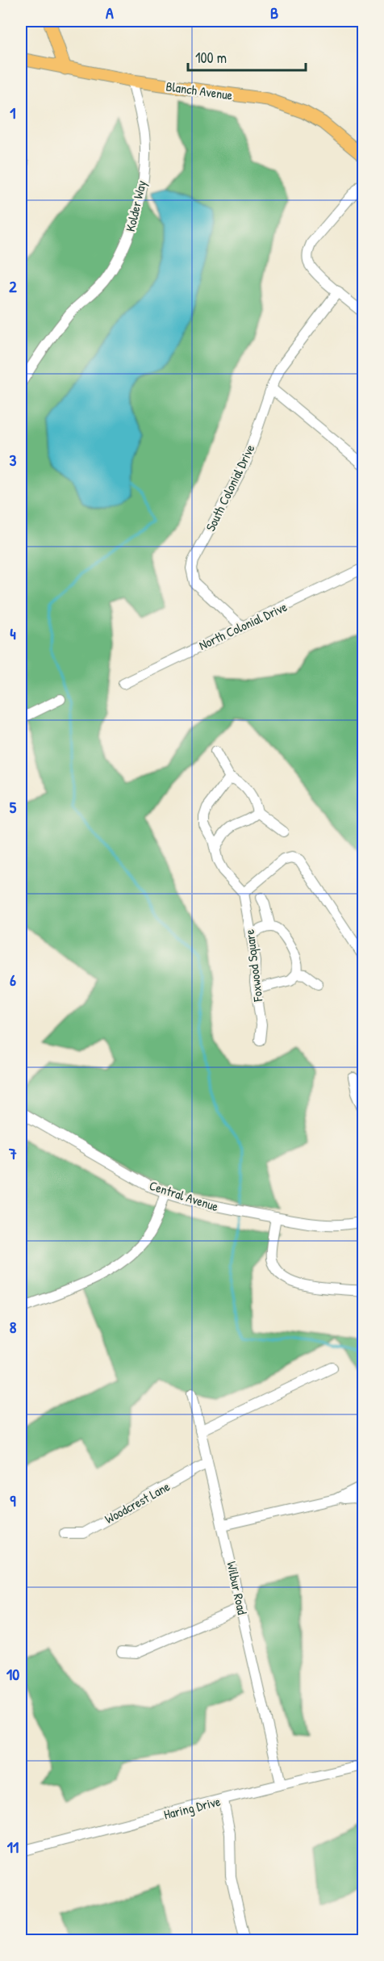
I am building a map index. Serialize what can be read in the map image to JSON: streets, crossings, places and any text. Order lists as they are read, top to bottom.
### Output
{
  "streets": {
    "main road": ["Blanch Avenue"],
    "street": [
      "Kolder Way",
      "South Colonial Drive",
      "North Colonial Drive",
      "Foxwood Square",
      "Central Avenue",
      "Woodcrest Lane",
      "Wilbur Road",
      "Haring Drive"
    ]
  },
  "crossings": [
    ["Blanch Avenue", "Kolder Way"],
    ["South Colonial Drive", "North Colonial Drive"],
    ["Woodcrest Lane", "Wilbur Road"],
    ["Wilbur Road", "Haring Drive"]
  ],
  "scale_bar": "100 m",
  "grid": {
    "columns": ["A", "B"],
    "rows": [
      "1",
      "2",
      "3",
      "4",
      "5",
      "6",
      "7",
      "8",
      "9",
      "10",
      "11"
    ]
  }
}
